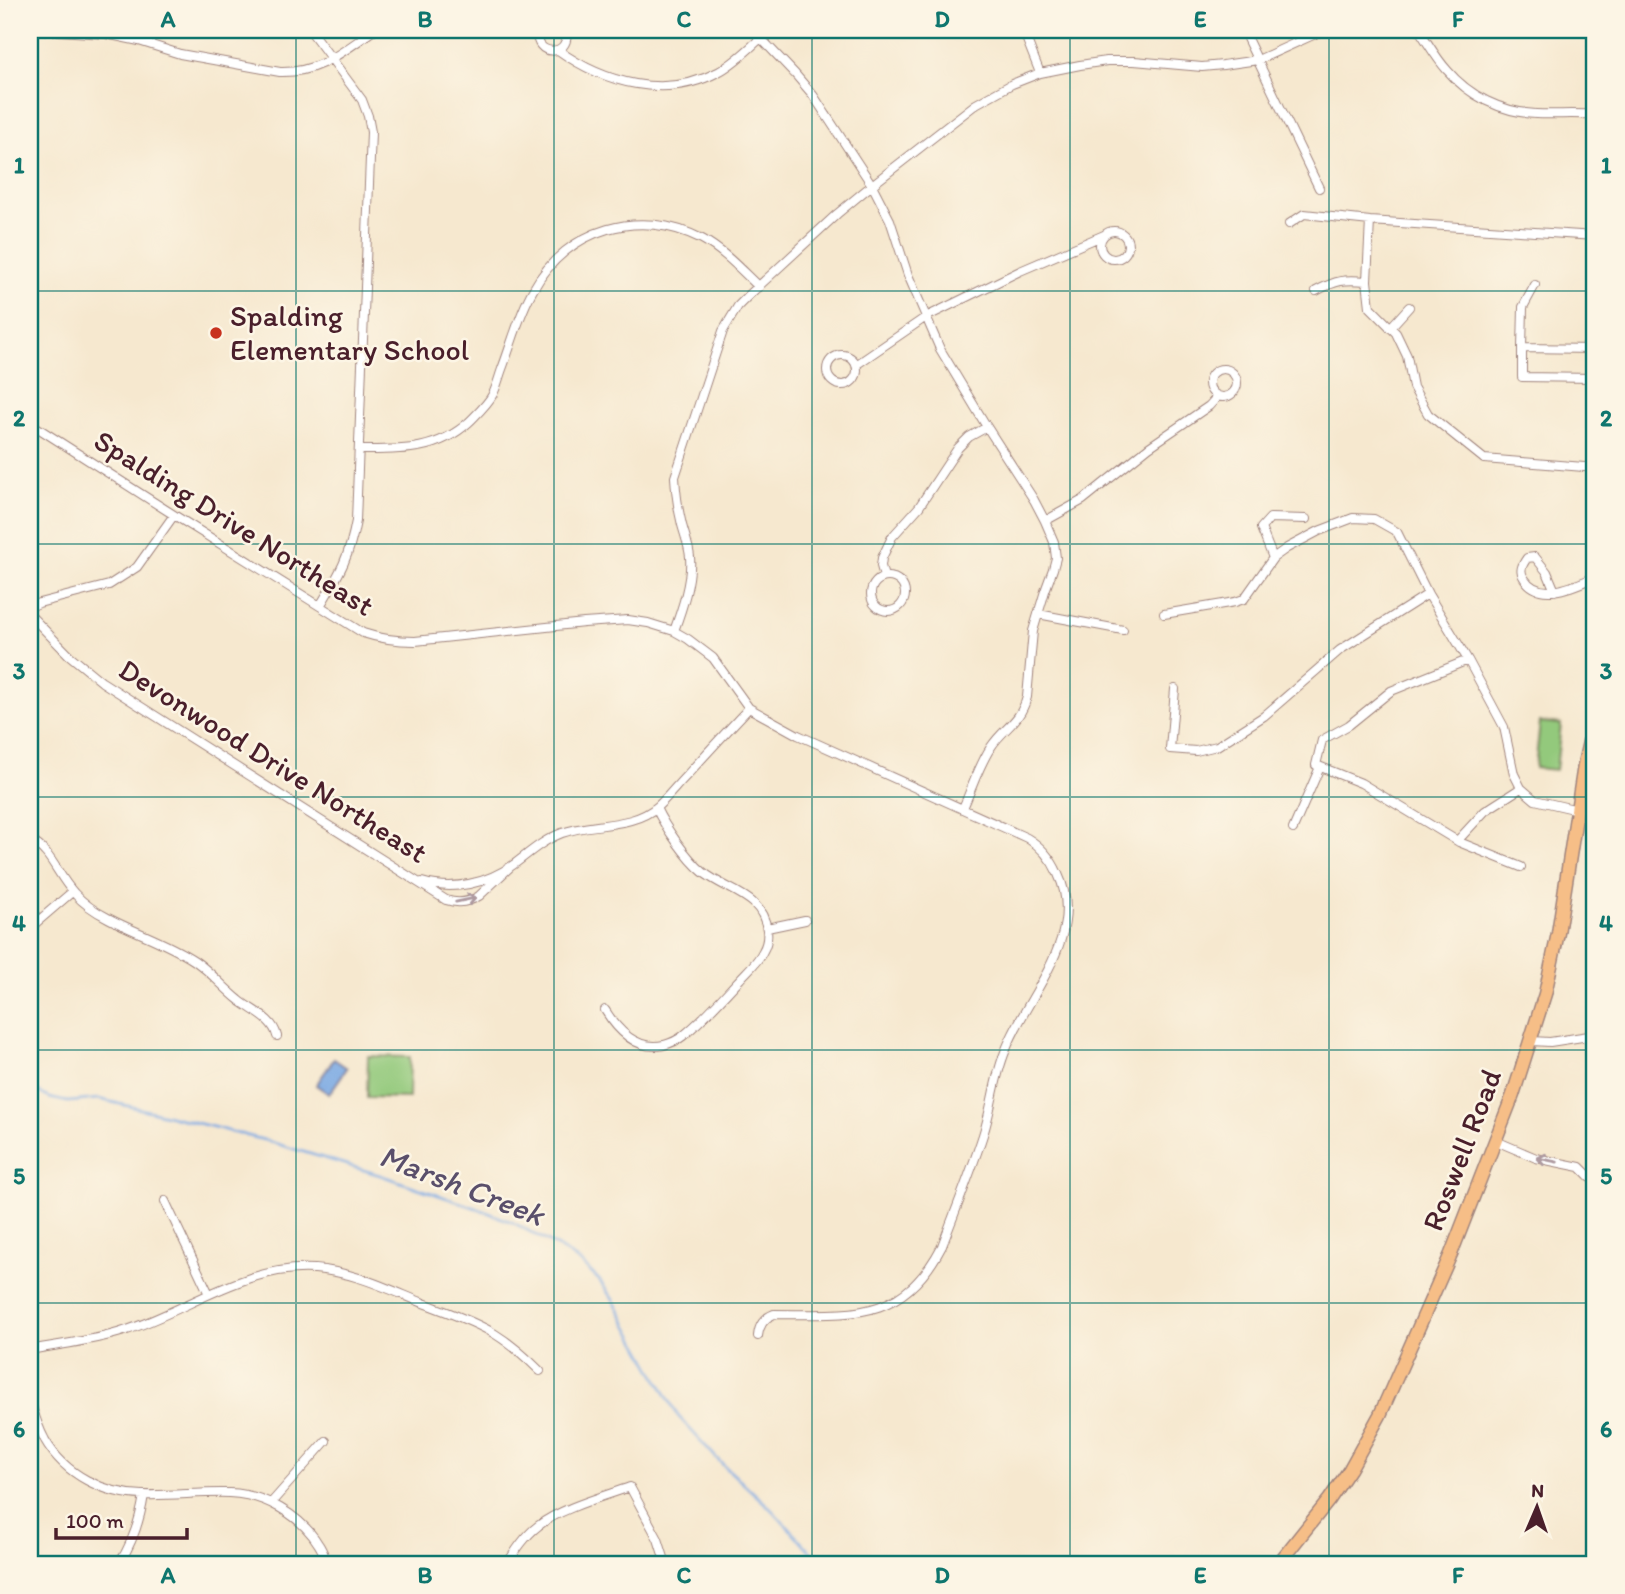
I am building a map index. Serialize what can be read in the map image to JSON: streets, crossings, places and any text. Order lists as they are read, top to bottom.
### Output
{
  "streets": {
    "main road": ["Roswell Road"],
    "street": ["Spalding Drive Northeast", "Devonwood Drive Northeast"]
  },
  "crossings": [
    ["Spalding Drive Northeast", "Devonwood Drive Northeast"]
  ],
  "water": ["Marsh Creek"],
  "places": ["Spalding Elementary School"],
  "scale_bar": "100 m",
  "north": "top",
  "grid": {
    "columns": [
      "A",
      "B",
      "C",
      "D",
      "E",
      "F"
    ],
    "rows": [
      "1",
      "2",
      "3",
      "4",
      "5",
      "6"
    ]
  }
}
